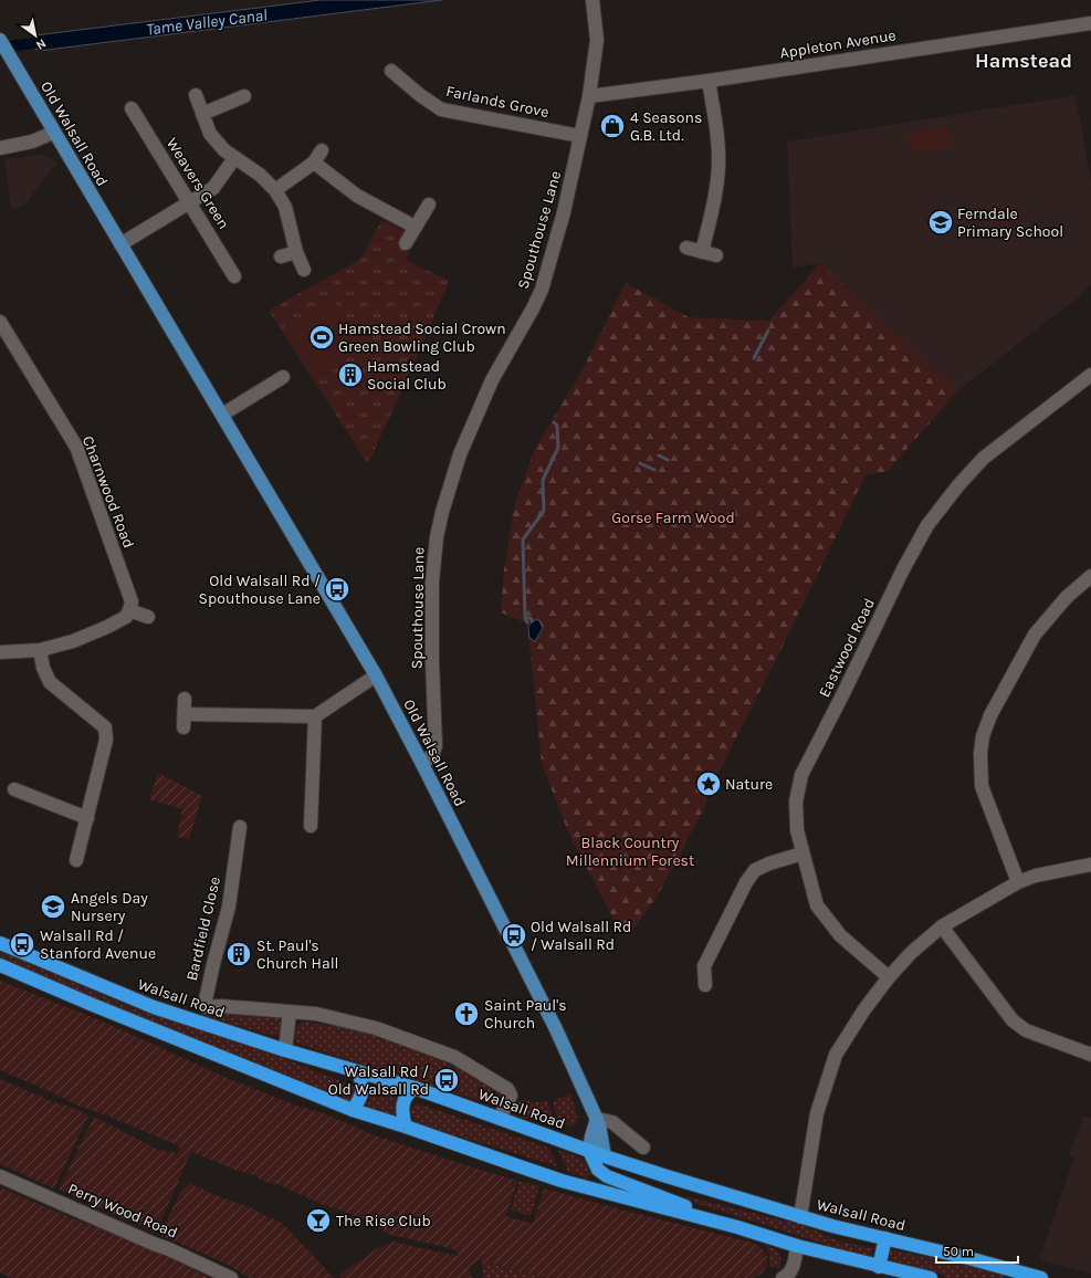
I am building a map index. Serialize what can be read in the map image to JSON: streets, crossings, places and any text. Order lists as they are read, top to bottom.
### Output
{
  "streets": {
    "highway": ["Walsall Road"],
    "main road": ["Old Walsall Road"],
    "street": [
      "Appleton Avenue",
      "Farlands Grove",
      "Weavers Green",
      "Spouthouse Lane",
      "Charnwood Road",
      "Eastwood Road",
      "Bardfield Close",
      "Perry Wood Road"
    ]
  },
  "crossings": [
    ["Appleton Avenue", "Spouthouse Lane"],
    ["Farlands Grove", "Spouthouse Lane"],
    ["Old Walsall Road", "Spouthouse Lane"],
    ["Old Walsall Road", "Walsall Road"],
    ["Bardfield Close", "Walsall Road"]
  ],
  "districts": ["Hamstead"],
  "water": ["Tame Valley Canal"],
  "parks": ["Gorse Farm Wood", "Black Country Millennium Forest"],
  "places": {
    "shop": ["4 Seasons G.B. Ltd."],
    "school or university": ["Ferndale Primary School", "Angels Day Nursery"],
    "sports": ["Hamstead Social Crown Green Bowling Club"],
    "building": ["Hamstead Social Club", "St. Paul's Church Hall"],
    "bus stop": [
      "Old Walsall Rd / Spouthouse Lane",
      "Old Walsall Rd / Walsall Rd",
      "Walsall Rd / Stanford Avenue",
      "Walsall Rd / Old Walsall Rd"
    ],
    "place": ["Nature"],
    "church": ["Saint Paul's Church"],
    "bar": ["The Rise Club"]
  },
  "scale_bar": "50 m",
  "north": "bottom right"
}
